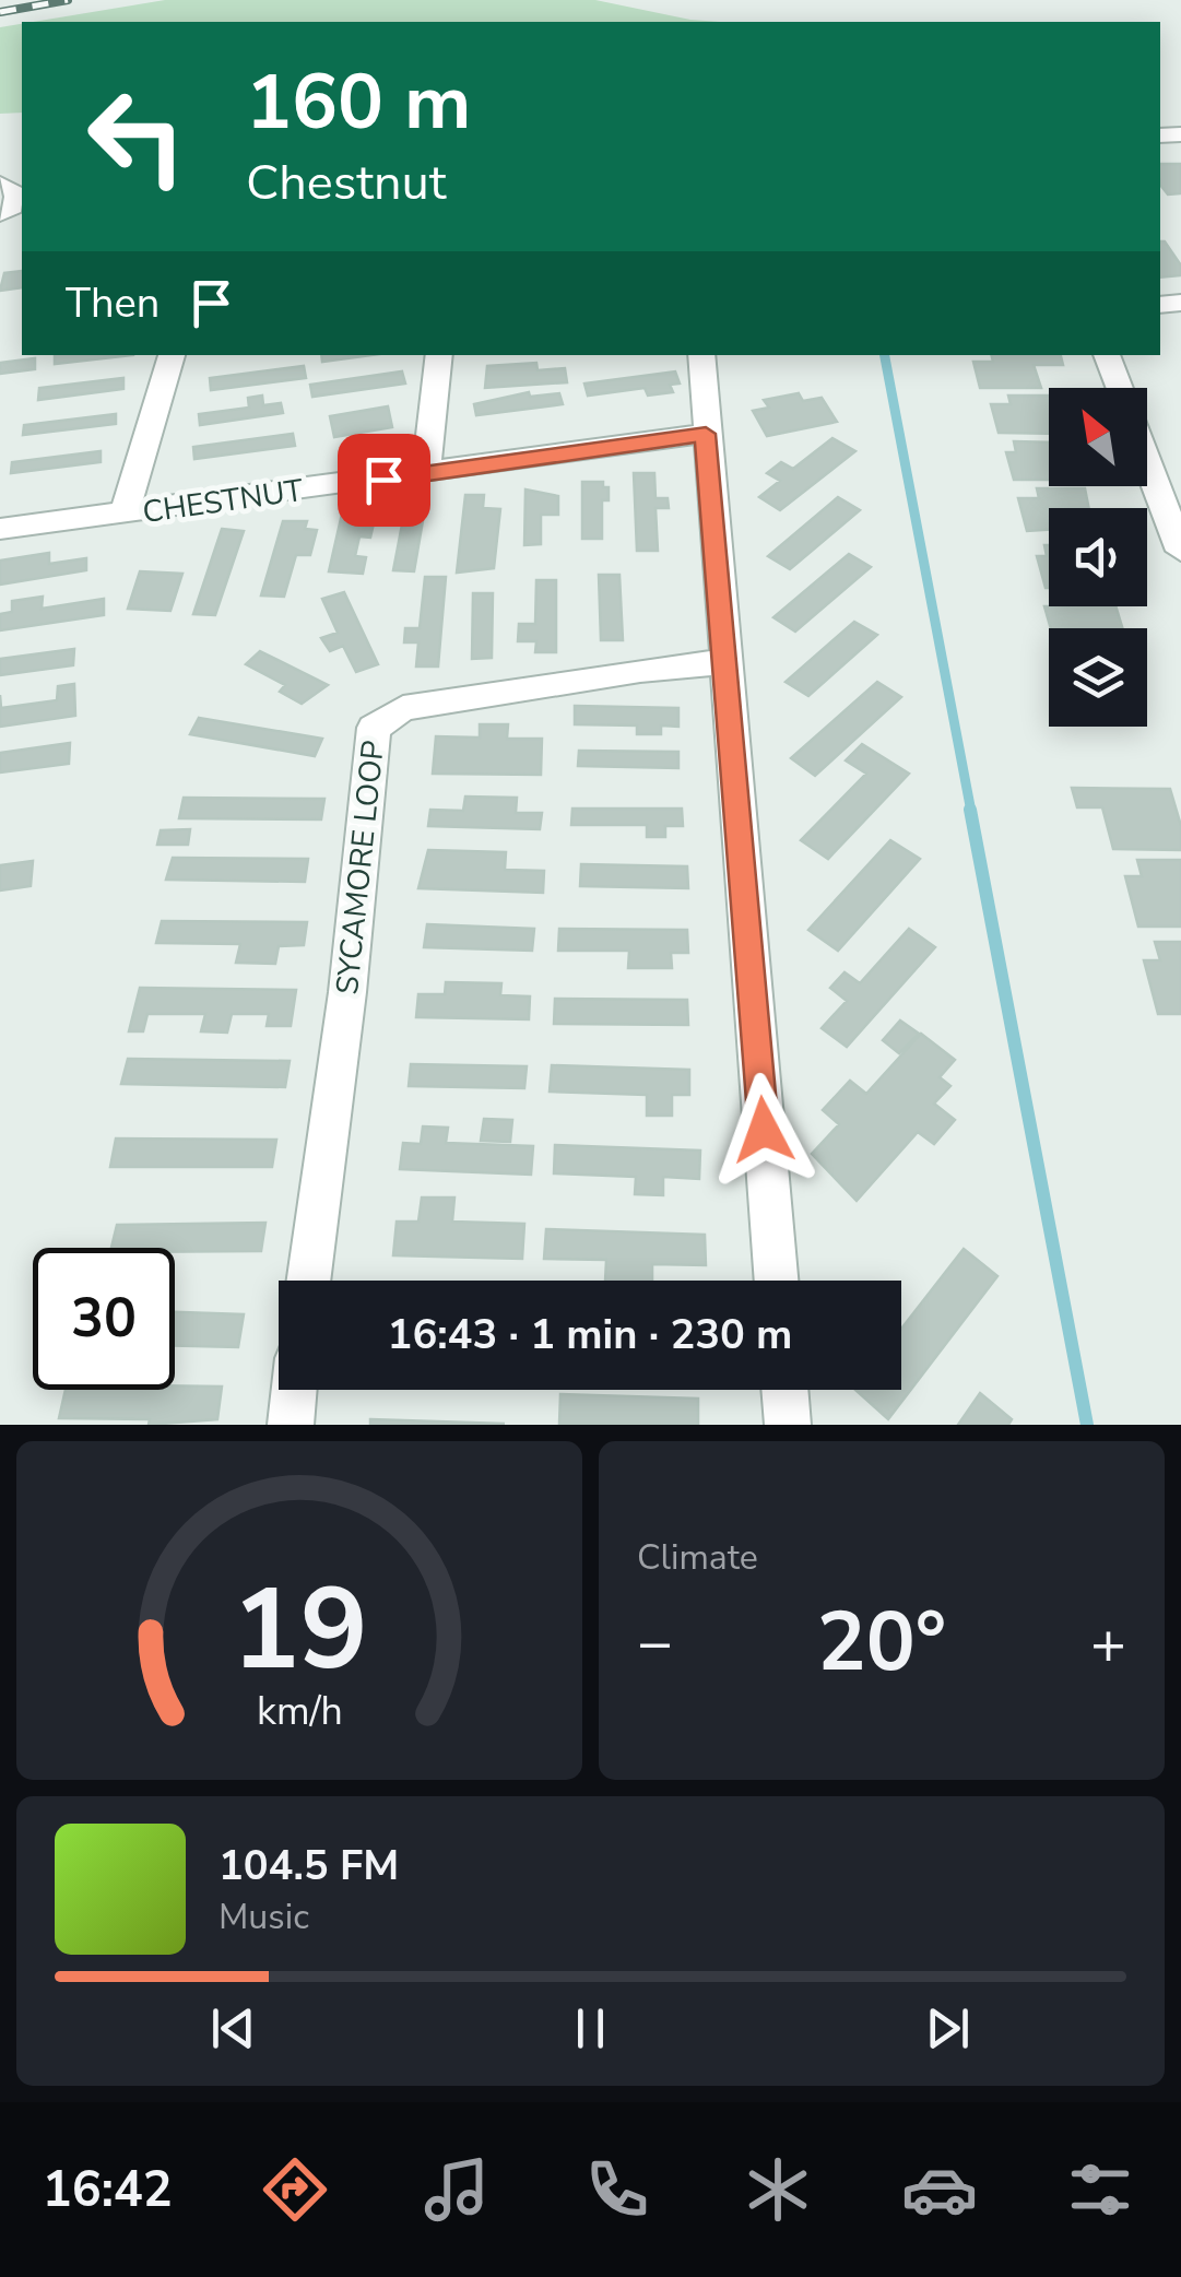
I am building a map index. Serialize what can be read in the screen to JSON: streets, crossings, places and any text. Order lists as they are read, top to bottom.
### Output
{
  "streets": {
    "street": ["CHESTNUT", "SYCAMORE LOOP"]
  },
  "north": "top left",
  "page": {
    "turn": ["160 m", "Chestnut"],
    "then": "Then",
    "limit": "30",
    "trip": "16:43 · 1 min · 230 m",
    "tile": "Climate",
    "heat": ["−", "20°", "+"],
    "song": ["104.5 FM", "Music"],
    "tabs": "16:42",
    "gauge": ["19", "km/h"]
  }
}
